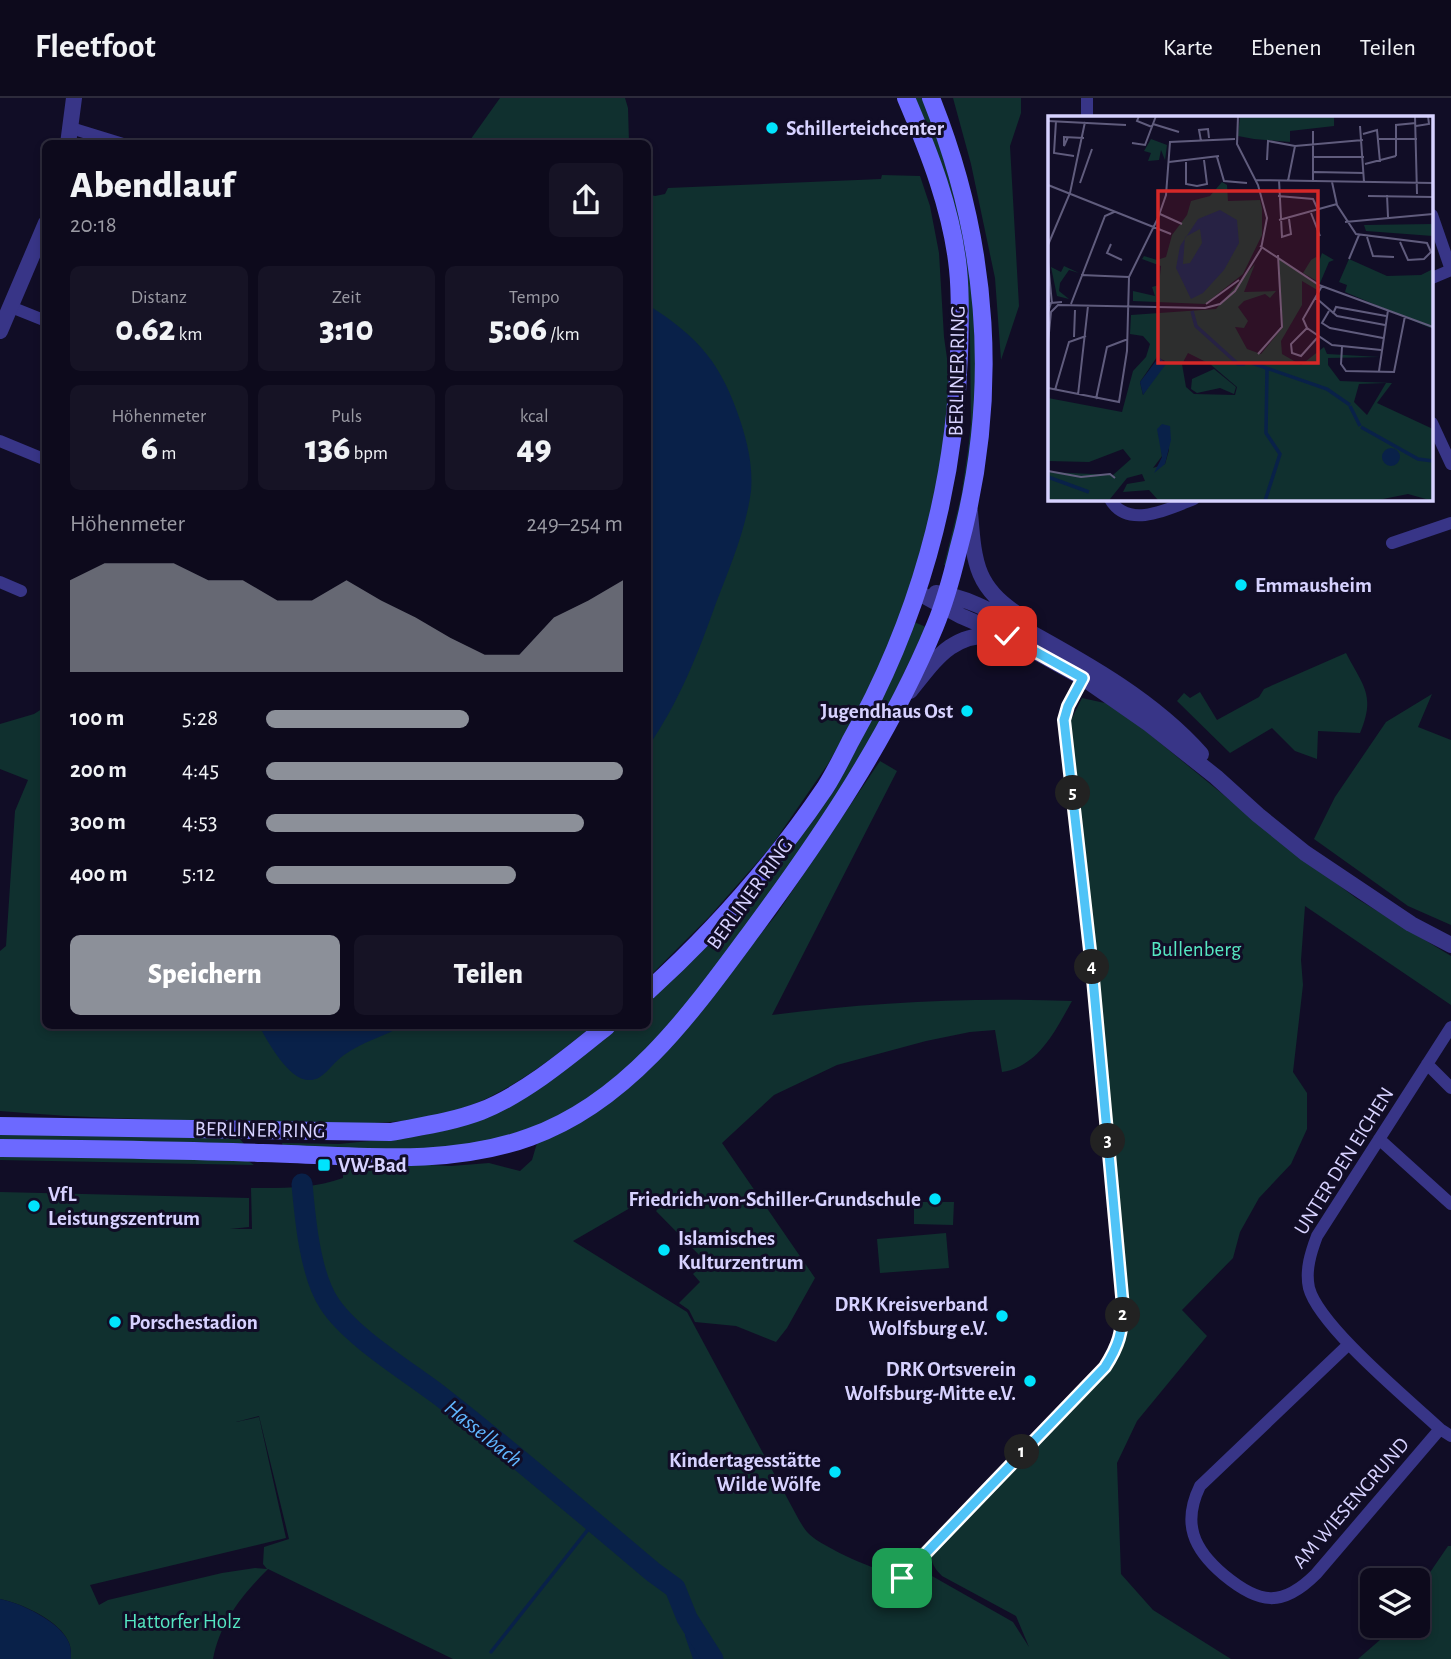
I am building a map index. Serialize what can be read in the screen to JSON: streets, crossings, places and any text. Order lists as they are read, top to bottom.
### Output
{
  "streets": {
    "main road": ["BERLINER RING"],
    "street": ["UNTER DEN EICHEN", "AM WIESENGRUND"]
  },
  "crossings": [
    ["UNTER DEN EICHEN", "AM WIESENGRUND"]
  ],
  "water": ["Hasselbach"],
  "parks": ["Bullenberg", "Hattorfer Holz"],
  "places": {
    "other": [
      "Schillerteichcenter",
      "Emmausheim",
      "Jugendhaus Ost",
      "Friedrich-von-Schiller-Grundschule",
      "VfL Leistungszentrum",
      "Islamisches Kulturzentrum",
      "DRK Kreisverband Wolfsburg e.V.",
      "Porschestadion",
      "DRK Ortsverein Wolfsburg-Mitte e.V.",
      "Kindertagesstätte Wilde Wölfe"
    ],
    "transit": ["VW-Bad"]
  },
  "page": {
    "header": "Fleetfoot",
    "nav": ["Karte", "Ebenen", "Teilen"],
    "heading": ["Abendlauf", "20:18"],
    "stats": [
      ["Distanz", "0.62 km"],
      ["Zeit", "3:10"],
      ["Tempo", "5:06 /km"],
      ["Höhenmeter", "6 m"],
      ["Puls", "136 bpm"],
      ["kcal", "49"]
    ],
    "chart": ["Höhenmeter", "249–254 m"],
    "list": [
      {
        "name": "100 m",
        "note": "5:28"
      },
      {
        "name": "200 m",
        "note": "4:45"
      },
      {
        "name": "300 m",
        "note": "4:53"
      },
      {
        "name": "400 m",
        "note": "5:12"
      }
    ],
    "pins": [
      "5",
      "4",
      "3",
      "2",
      "1"
    ],
    "buttons": ["Speichern", "Teilen"]
  }
}
